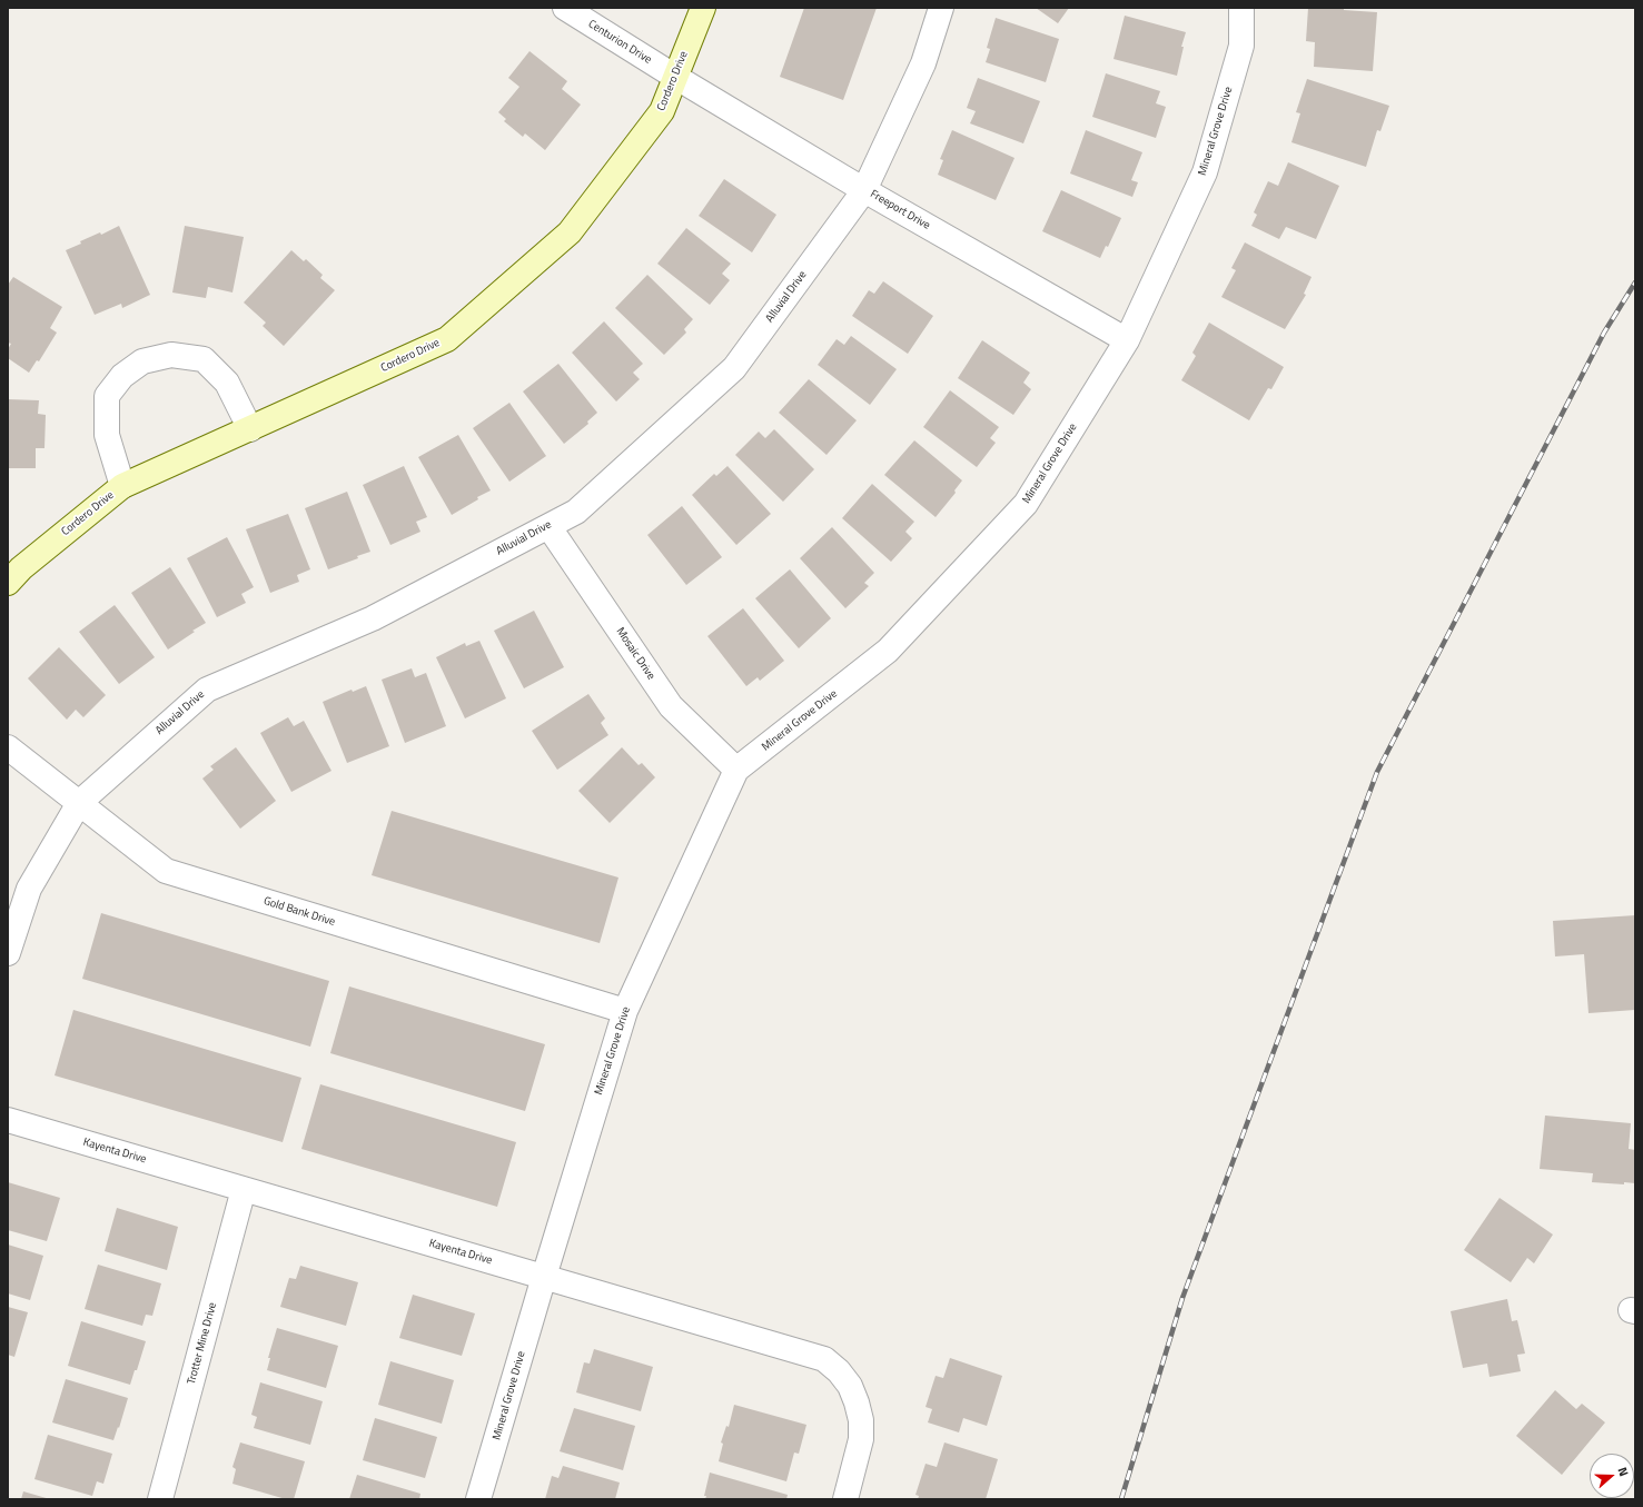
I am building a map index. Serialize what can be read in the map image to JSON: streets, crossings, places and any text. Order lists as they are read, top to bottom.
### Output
{
  "streets": {
    "street": [
      "Centurion Drive",
      "Cordero Drive",
      "Mineral Grove Drive",
      "Freeport Drive",
      "Alluvial Drive",
      "Mosaic Drive",
      "Gold Bank Drive",
      "Kayenta Drive",
      "Trotter Mine Drive"
    ]
  },
  "crossings": [
    ["Centurion Drive", "Cordero Drive"],
    ["Centurion Drive", "Freeport Drive"],
    ["Cordero Drive", "Freeport Drive"],
    ["Mineral Grove Drive", "Freeport Drive"],
    ["Mineral Grove Drive", "Mosaic Drive"],
    ["Mineral Grove Drive", "Gold Bank Drive"],
    ["Mineral Grove Drive", "Kayenta Drive"],
    ["Freeport Drive", "Alluvial Drive"],
    ["Alluvial Drive", "Mosaic Drive"],
    ["Alluvial Drive", "Gold Bank Drive"],
    ["Kayenta Drive", "Trotter Mine Drive"]
  ],
  "north": "right"
}
